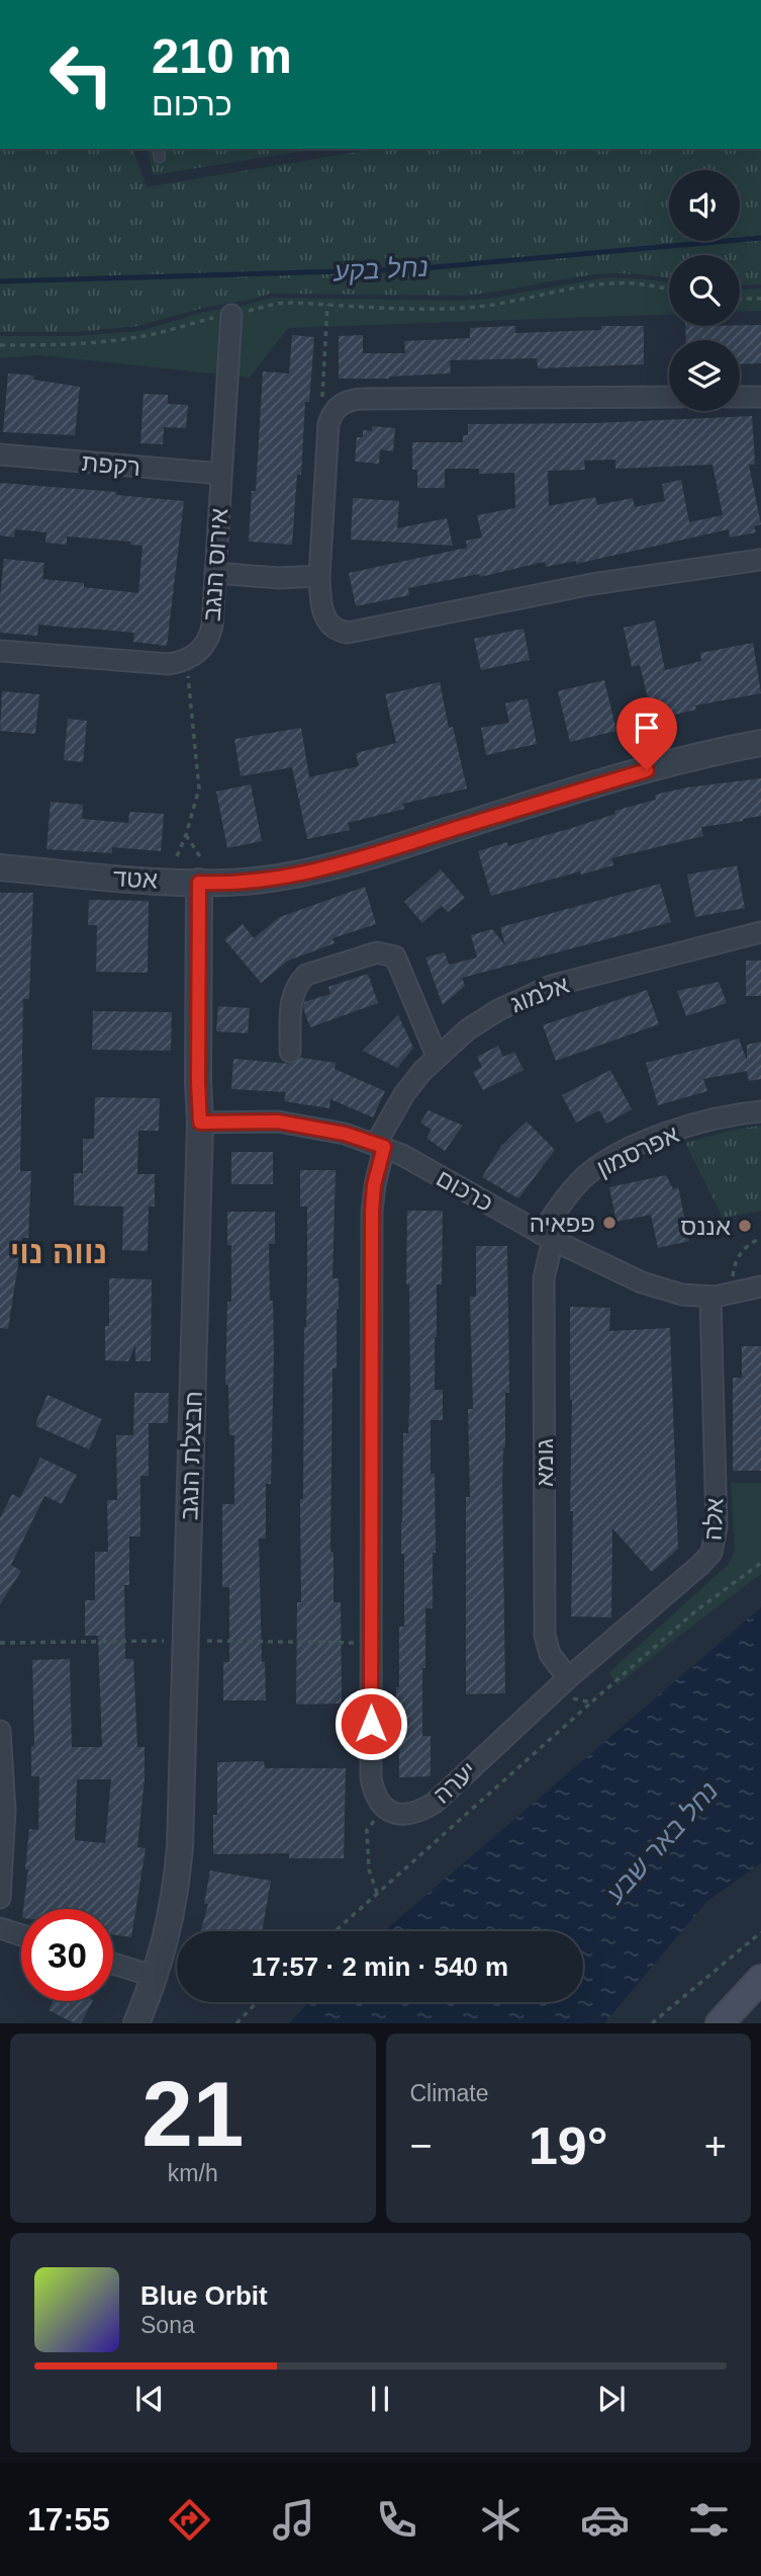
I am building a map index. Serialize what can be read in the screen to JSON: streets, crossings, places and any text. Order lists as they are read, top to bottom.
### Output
{
  "streets": {
    "street": [
      "רקפת",
      "אירוס הנגב",
      "אטד",
      "אלמוג",
      "אפרסמון",
      "כרכום",
      "חבצלת הנגב",
      "גומא",
      "אלה",
      "יערה"
    ]
  },
  "crossings": [
    ["רקפת", "אירוס הנגב"],
    ["אטד", "חבצלת הנגב"],
    ["אלמוג", "כרכום"],
    ["אפרסמון", "כרכום"],
    ["אפרסמון", "גומא"],
    ["כרכום", "חבצלת הנגב"],
    ["כרכום", "גומא"],
    ["כרכום", "אלה"],
    ["גומא", "אלה"],
    ["גומא", "יערה"],
    ["אלה", "יערה"]
  ],
  "districts": ["נווה נוי"],
  "water": ["נחל בקע", "נחל באר שבע"],
  "places": ["פפאיה", "אננס"],
  "page": {
    "turn": ["210 m", "כרכום"],
    "limit": "30",
    "trip": "17:57 · 2 min · 540 m",
    "tile": [
      ["21", "km/h"],
      "Climate"
    ],
    "heat": ["−", "19°", "+"],
    "song": ["Blue Orbit", "Sona"],
    "tabs": "17:55"
  }
}
